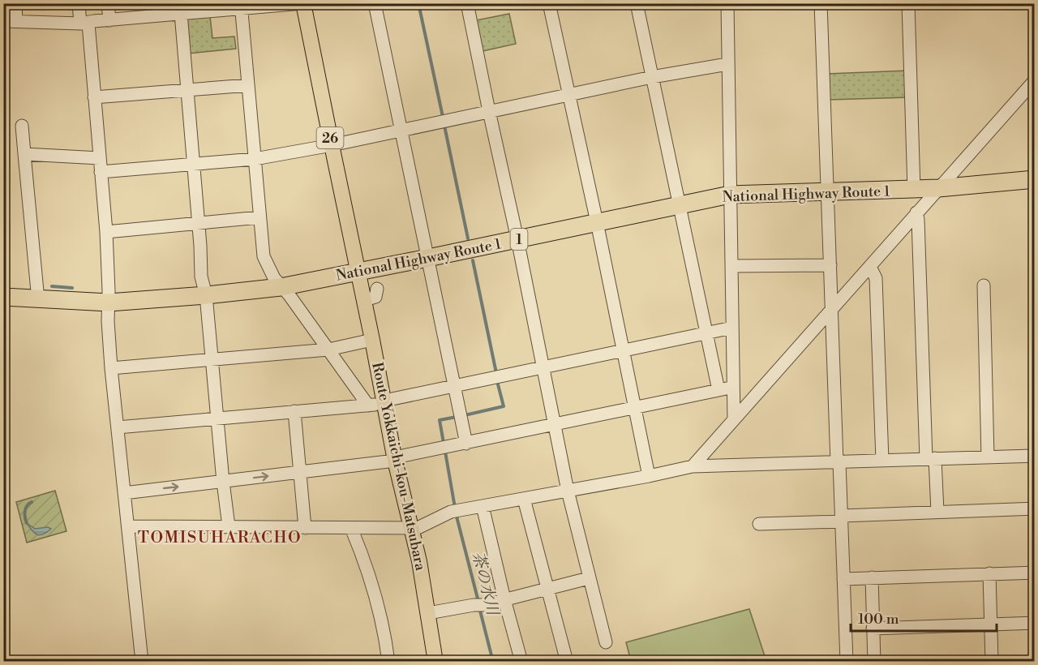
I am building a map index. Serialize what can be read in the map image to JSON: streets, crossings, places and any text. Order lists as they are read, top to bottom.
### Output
{
  "streets": {
    "highway": ["National Highway Route 1", "1"],
    "main road": ["26", "Route Yokkaichi-kou-Matsubara"]
  },
  "crossings": [
    ["26", "National Highway Route 1"],
    ["26", "Route Yokkaichi-kou-Matsubara"],
    ["National Highway Route 1", "Route Yokkaichi-kou-Matsubara"]
  ],
  "districts": ["TOMISUHARACHO"],
  "water": ["茶の水川"],
  "scale_bar": "100 m"
}
